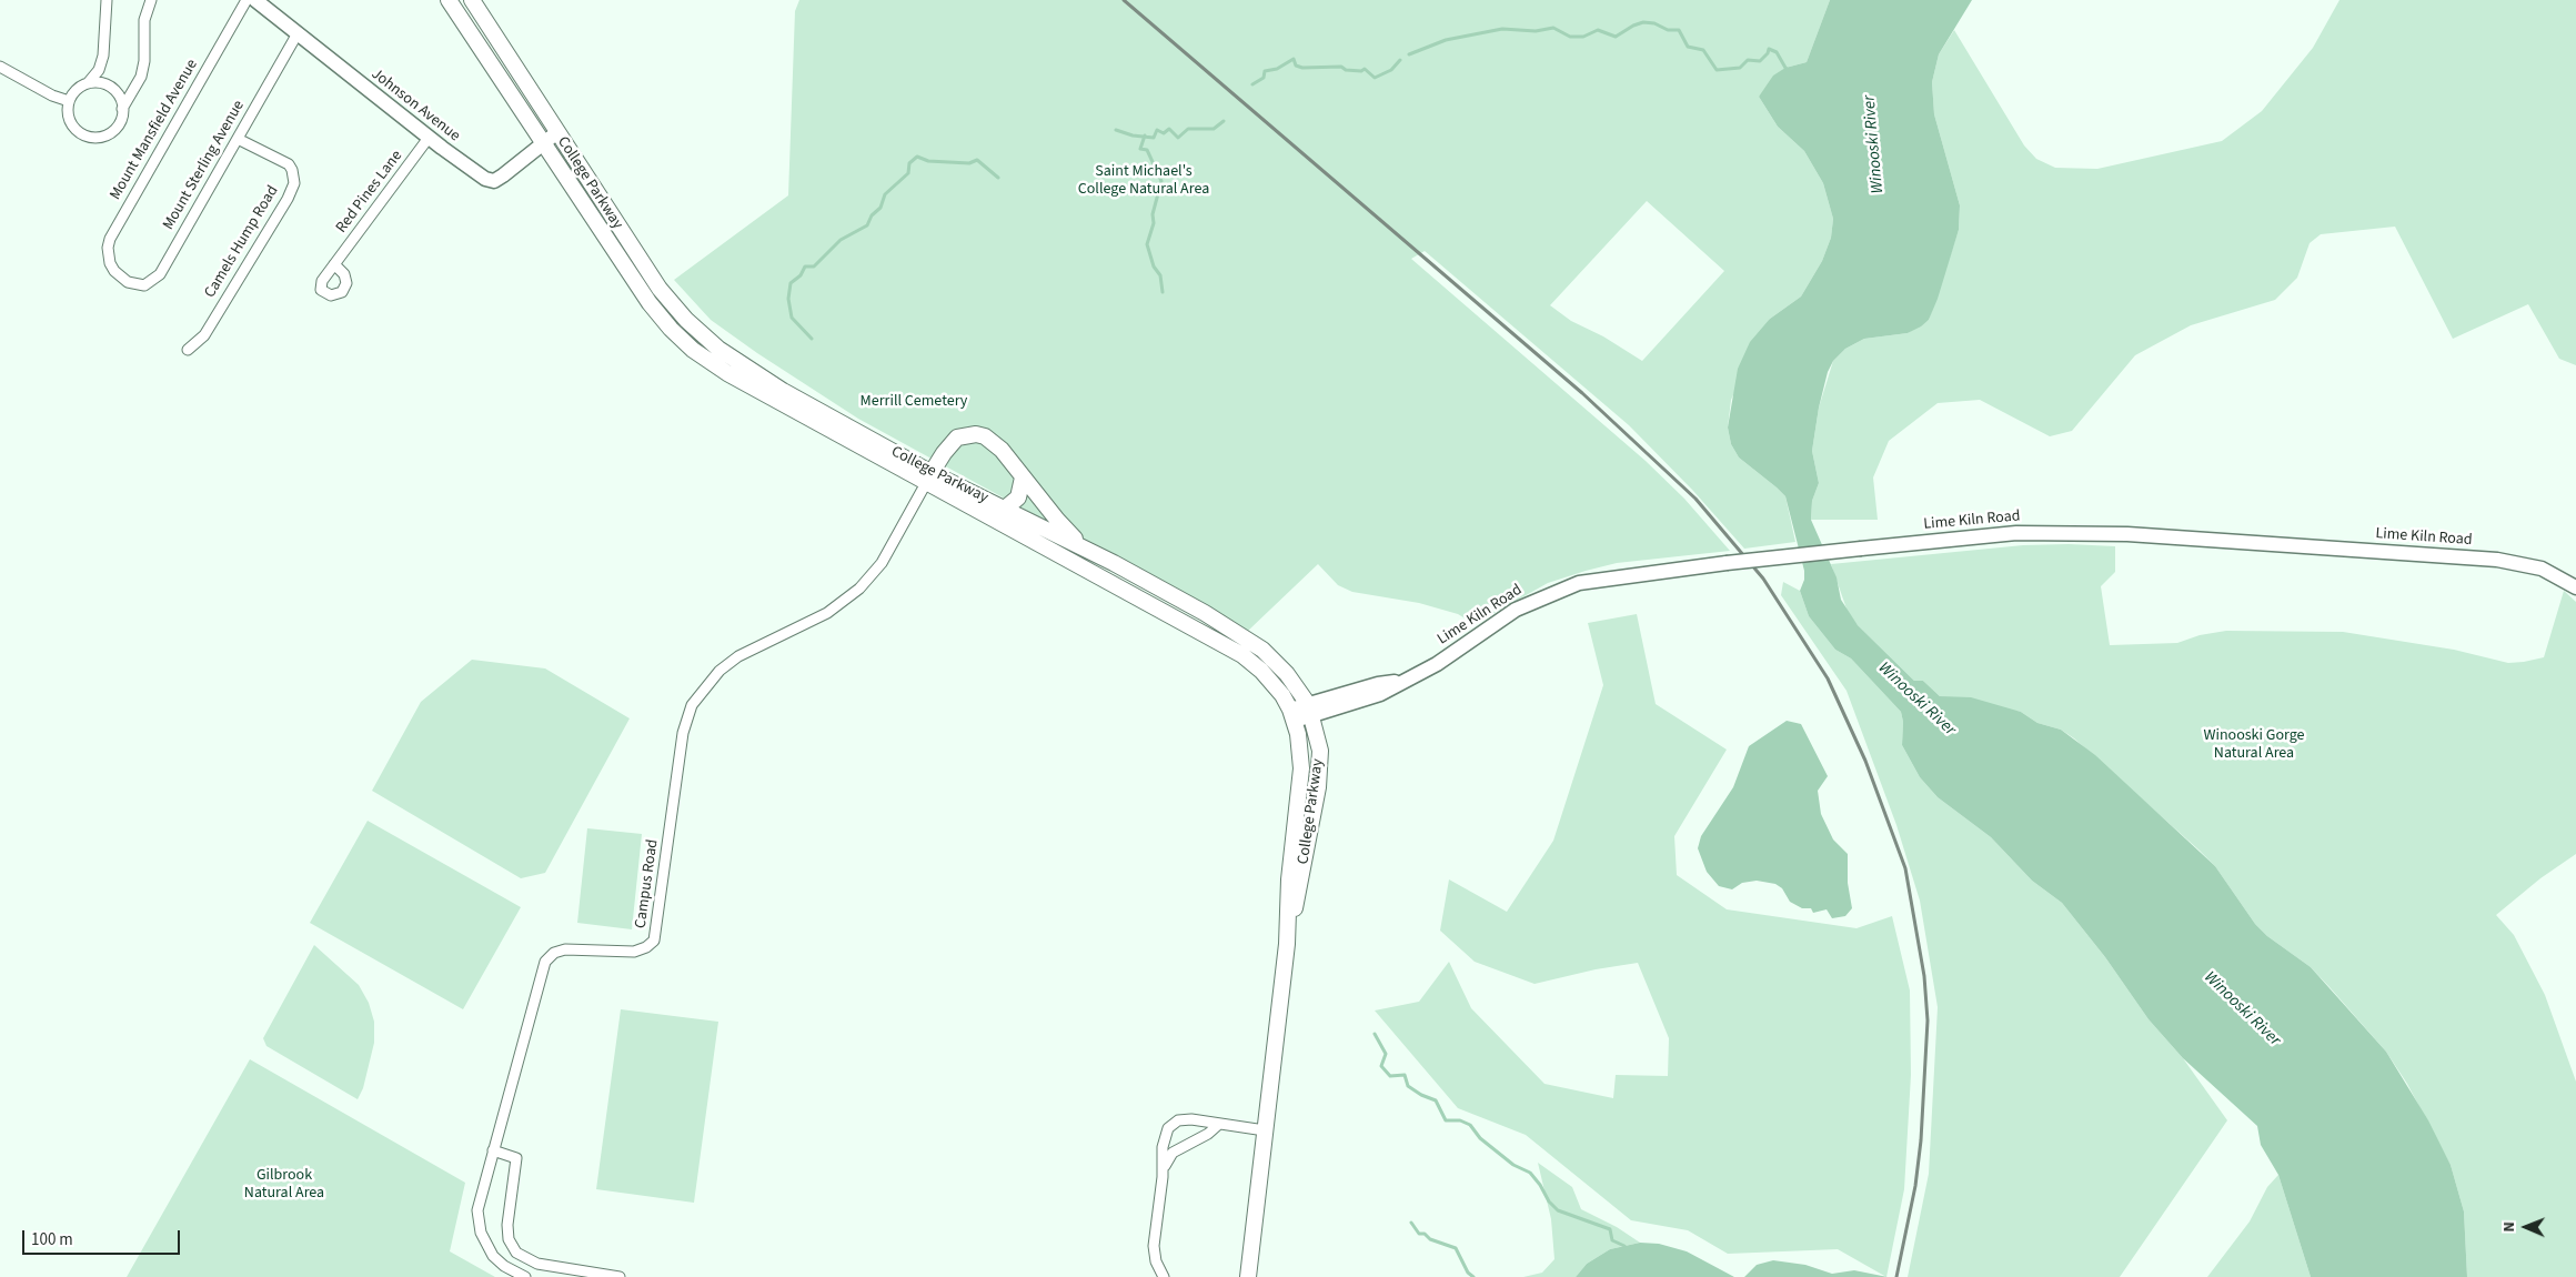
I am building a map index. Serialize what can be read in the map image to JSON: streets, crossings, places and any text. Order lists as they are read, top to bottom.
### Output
{
  "streets": {
    "main road": ["Johnson Avenue", "College Parkway", "Lime Kiln Road"],
    "street": [
      "Mount Mansfield Avenue",
      "Mount Sterling Avenue",
      "Red Pines Lane",
      "Camels Hump Road",
      "Campus Road"
    ]
  },
  "crossings": [
    ["Johnson Avenue", "Mount Sterling Avenue"],
    ["Johnson Avenue", "College Parkway"],
    ["Johnson Avenue", "Red Pines Lane"],
    ["Mount Mansfield Avenue", "Mount Sterling Avenue"],
    ["Mount Sterling Avenue", "Camels Hump Road"],
    ["College Parkway", "Lime Kiln Road"],
    ["College Parkway", "Campus Road"]
  ],
  "water": ["Winooski River"],
  "parks": [
    "Saint Michael's College Natural Area",
    "Merrill Cemetery",
    "Winooski Gorge Natural Area",
    "Gilbrook Natural Area"
  ],
  "scale_bar": "100 m",
  "north": "left"
}
